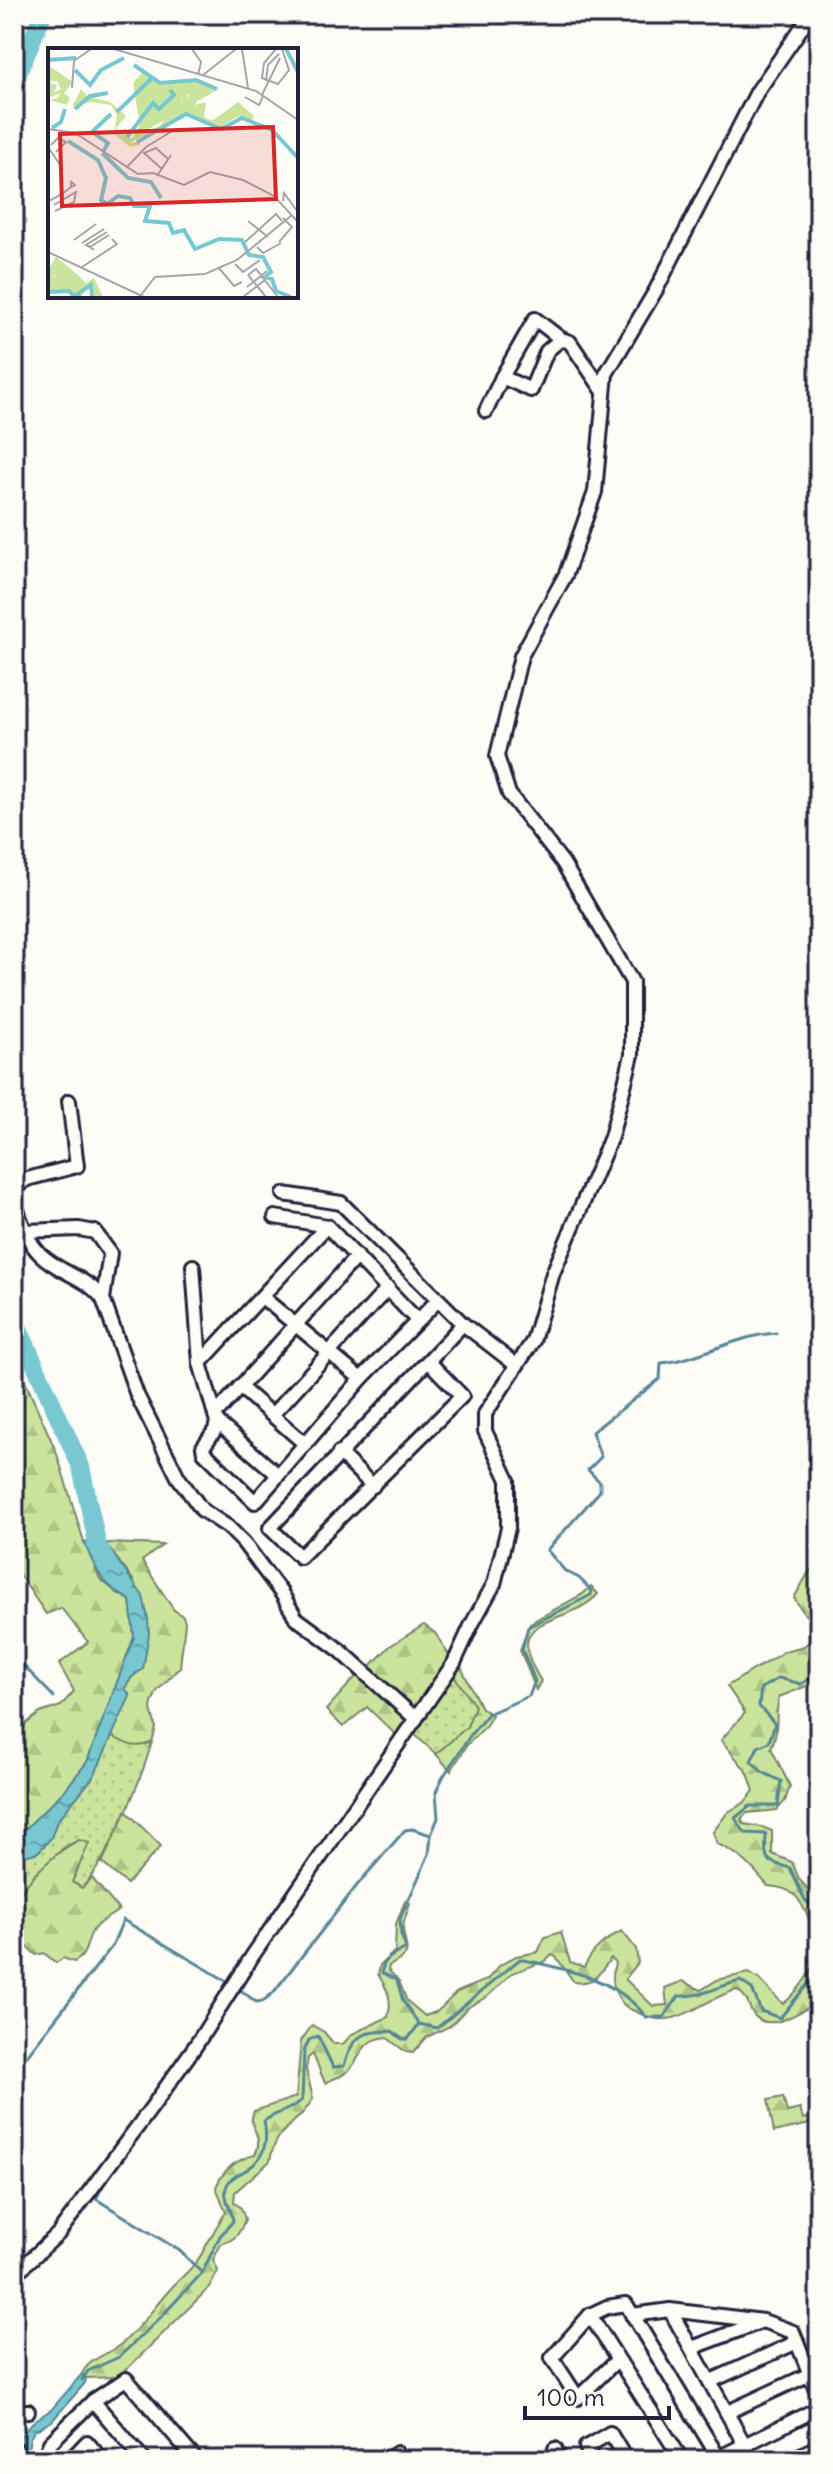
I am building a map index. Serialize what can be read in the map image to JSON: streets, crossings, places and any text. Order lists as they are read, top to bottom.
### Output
{
  "scale_bar": "100 m"
}
